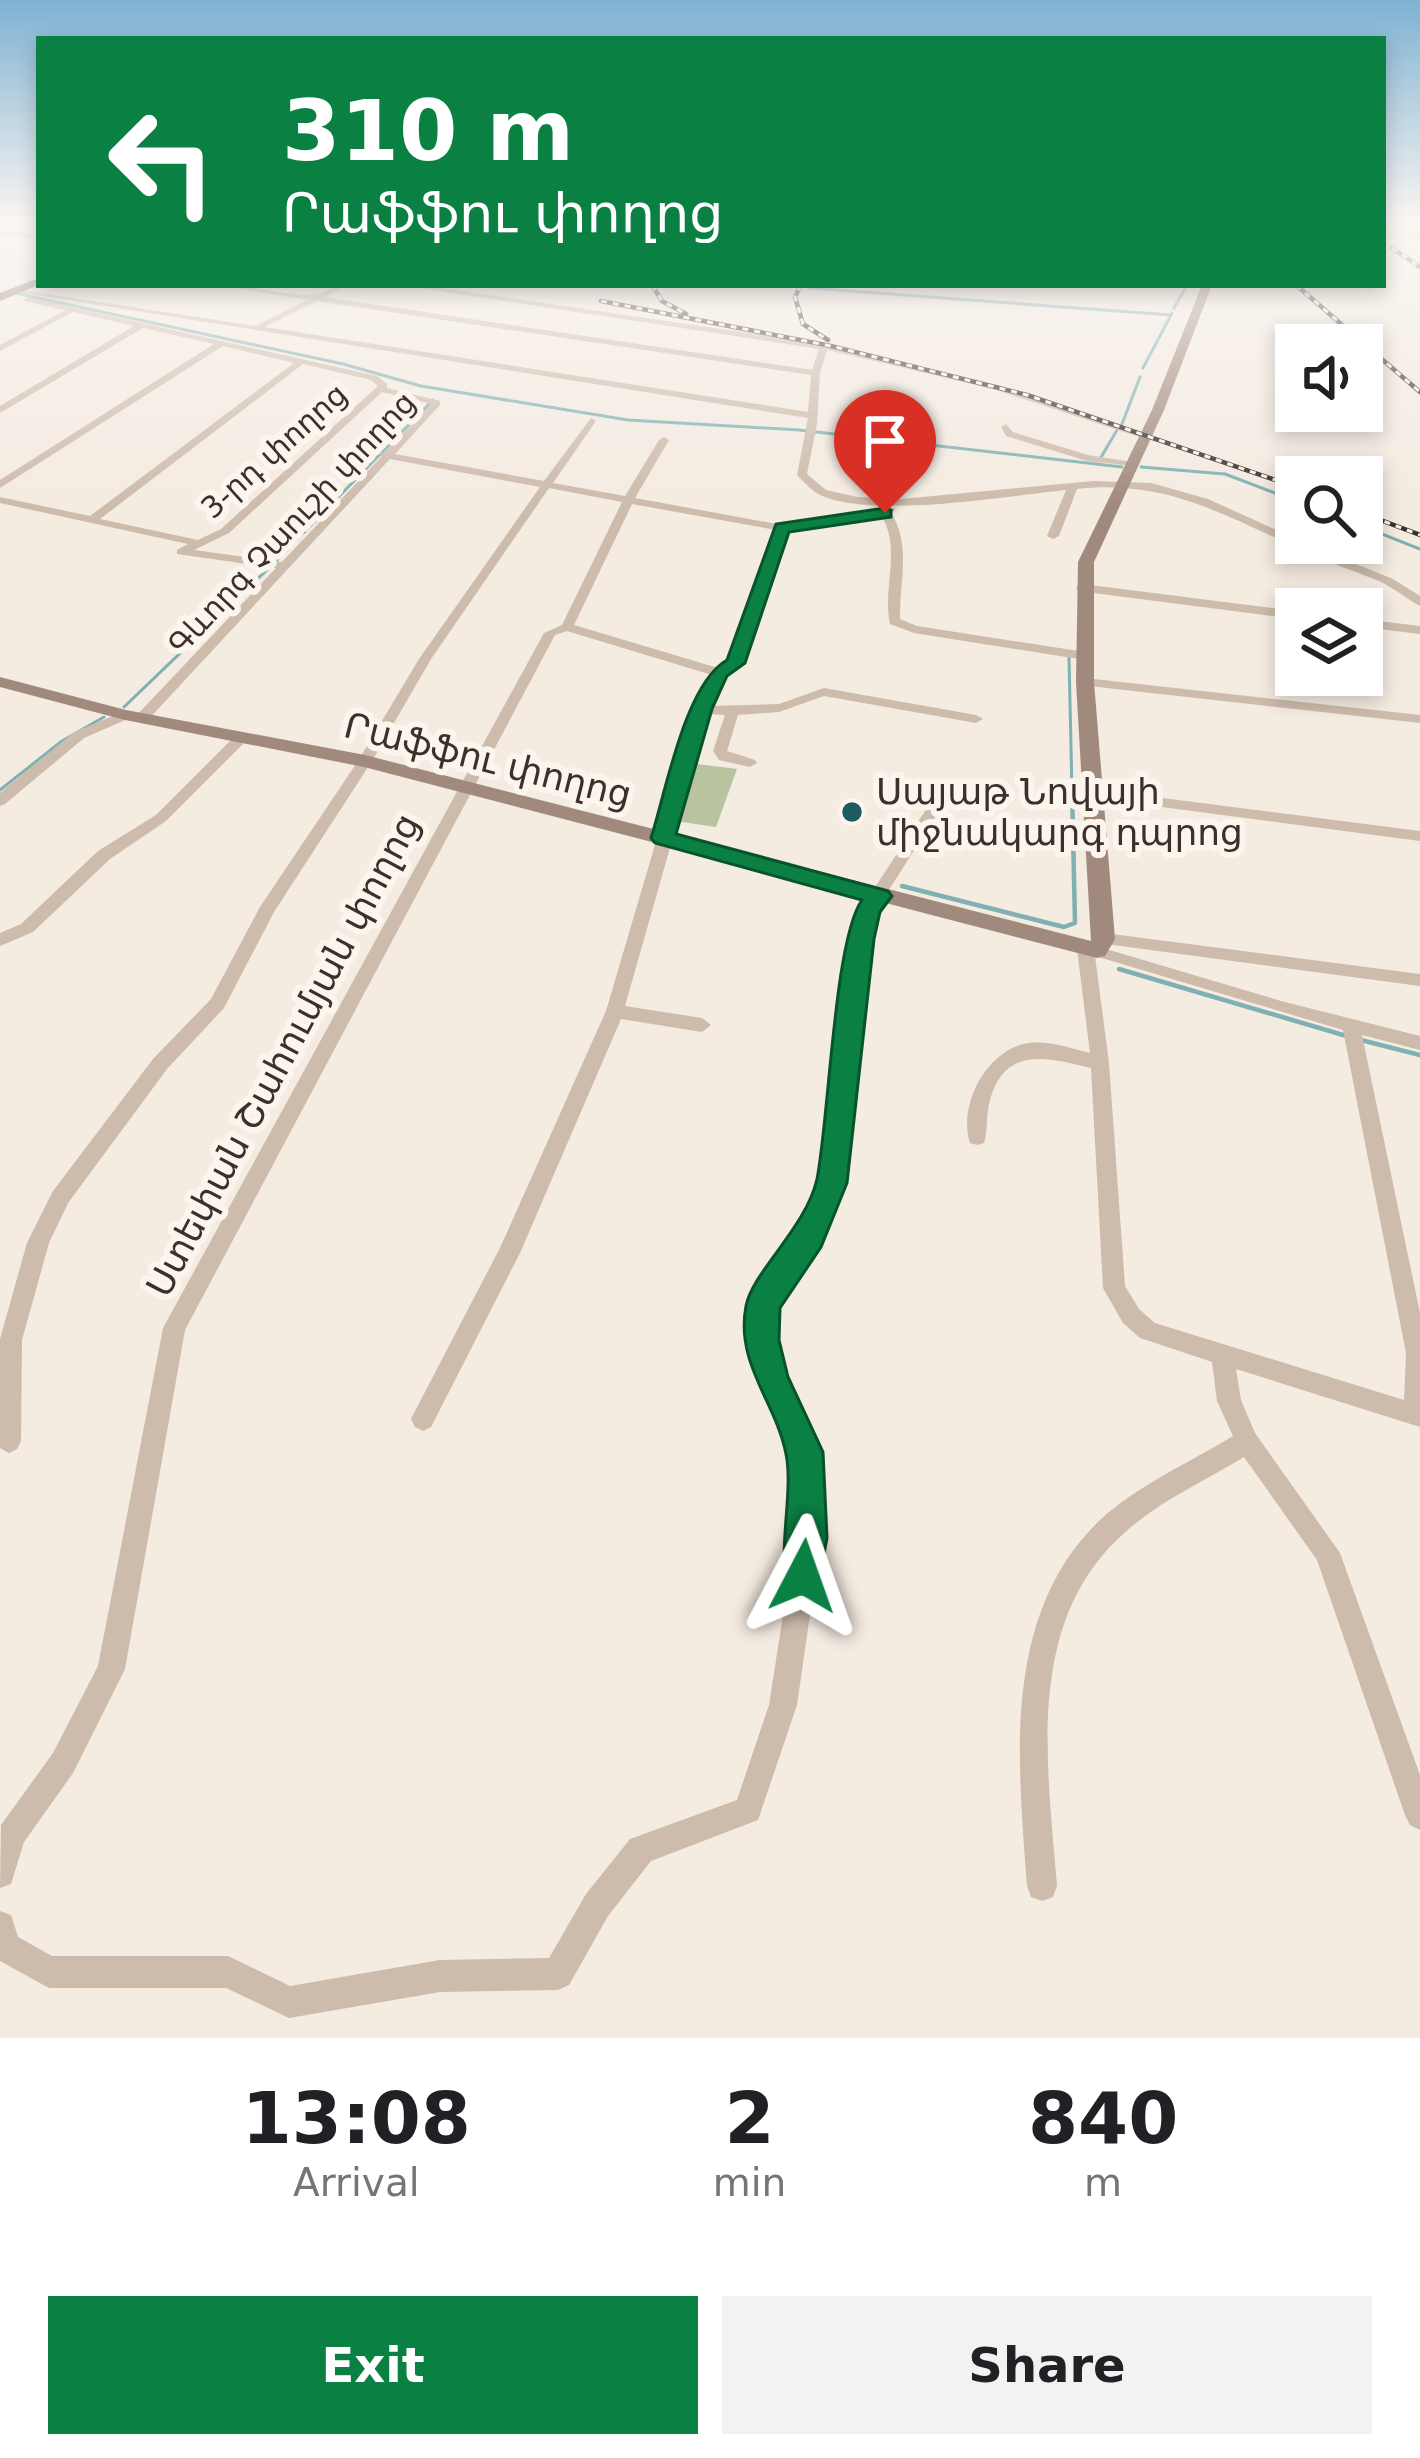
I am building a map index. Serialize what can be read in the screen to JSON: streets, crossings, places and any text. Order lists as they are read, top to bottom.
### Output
{
  "streets": {
    "main road": ["Րաֆֆու փողոց"],
    "street": ["3-րդ փողոց", "Գևորգ Չաուշի փողոց", "Ստեփան Շահումյան փողոց"]
  },
  "crossings": [
    ["3-րդ փողոց", "Գևորգ Չաուշի փողոց"],
    ["Գևորգ Չաուշի փողոց", "Րաֆֆու փողոց"],
    ["Րաֆֆու փողոց", "Ստեփան Շահումյան փողոց"]
  ],
  "places": ["Սայաթ Նովայի միջնակարգ դպրոց"],
  "page": {
    "turn": ["310 m", "Րաֆֆու փողոց"],
    "eta": [
      "13:08",
      "Arrival",
      "2",
      "min",
      "840",
      "m"
    ],
    "buttons": ["Exit", "Share"]
  }
}
